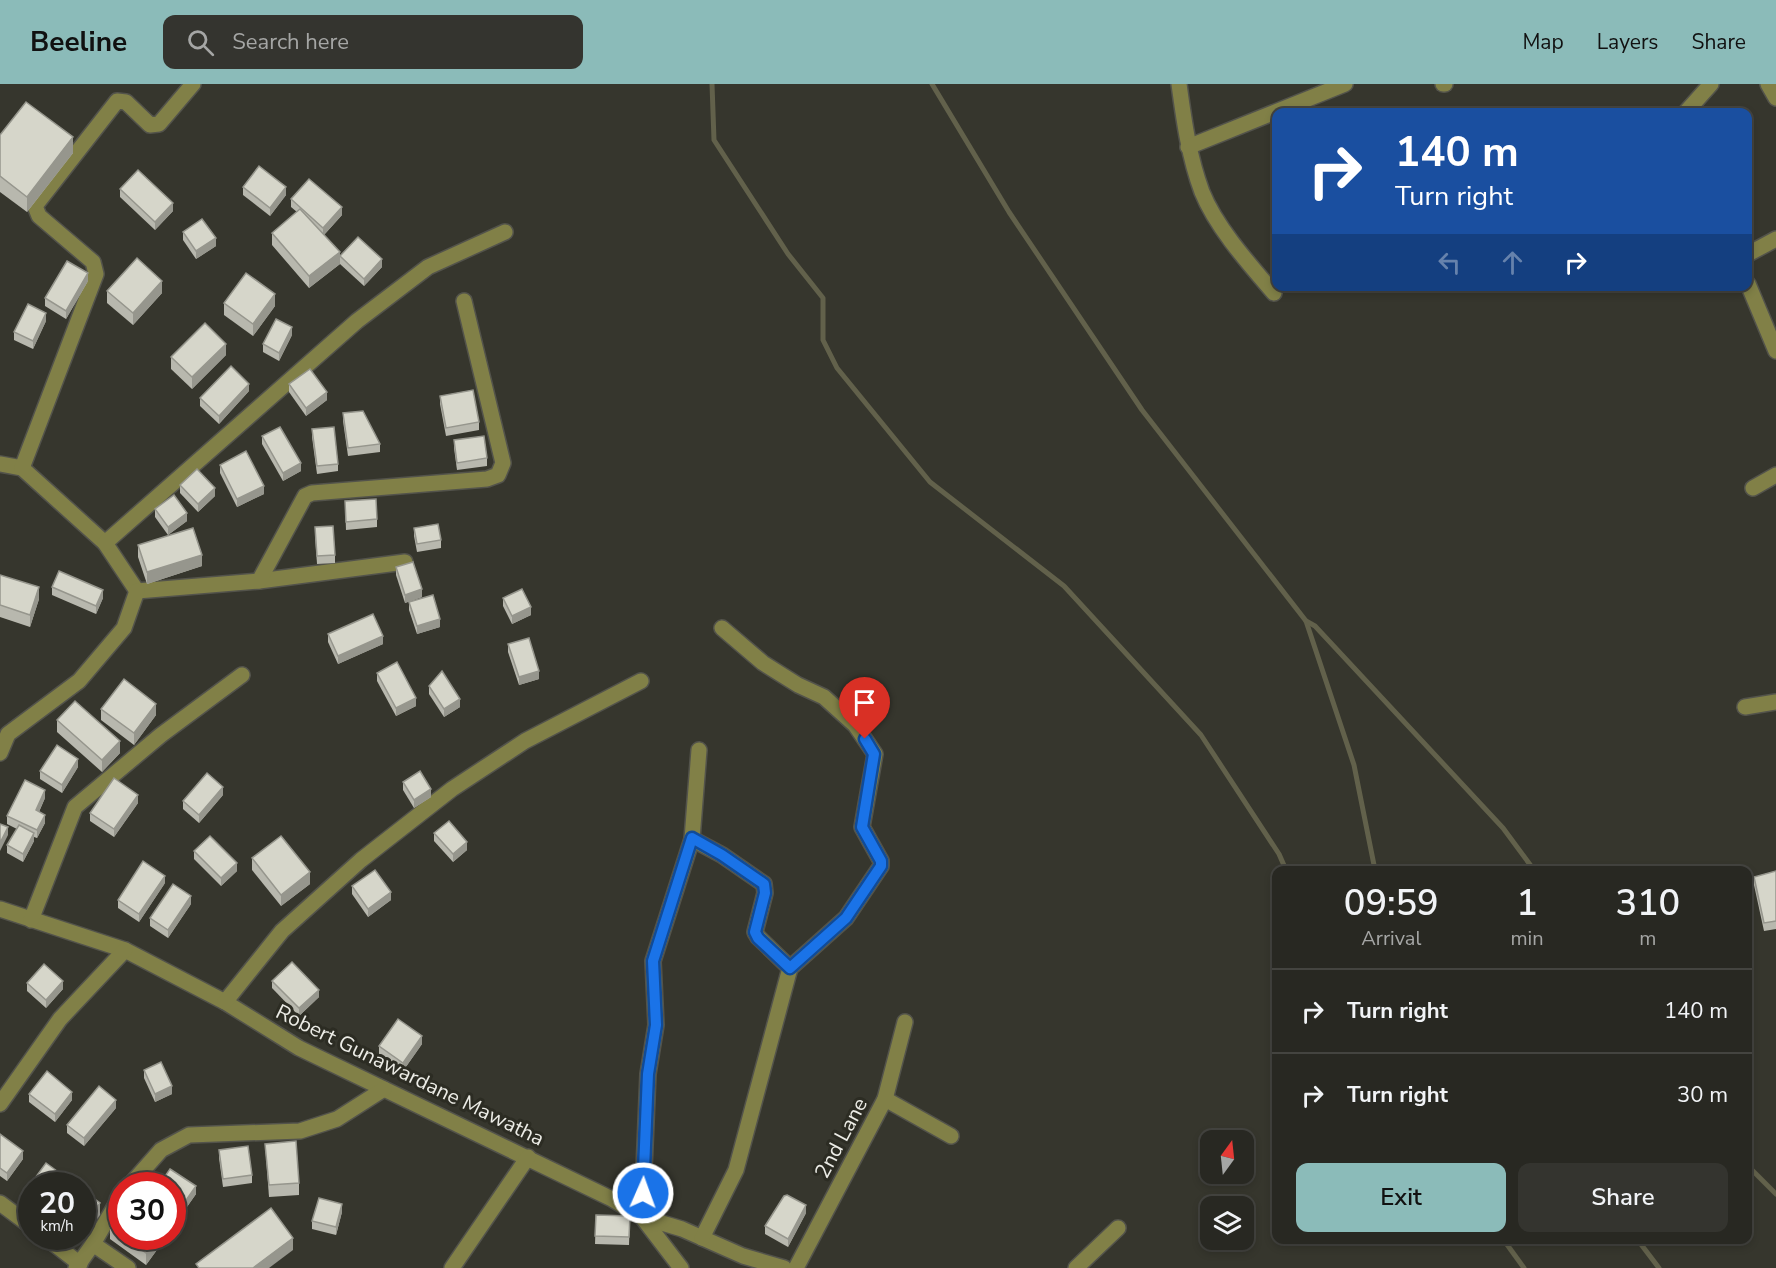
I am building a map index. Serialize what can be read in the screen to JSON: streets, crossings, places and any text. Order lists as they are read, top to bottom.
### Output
{
  "streets": {
    "street": ["Robert Gunawardane Mawatha", "2nd Lane"]
  },
  "north": "top",
  "page": {
    "header": "Beeline",
    "search": "Search here",
    "nav": ["Map", "Layers", "Share"],
    "turn": ["140 m", "Turn right"],
    "eta": [
      "09:59",
      "Arrival",
      "1",
      "min",
      "310",
      "m"
    ],
    "list": [
      {
        "name": "Turn right",
        "value": "140 m"
      },
      {
        "name": "Turn right",
        "value": "30 m"
      }
    ],
    "buttons": ["Exit", "Share"],
    "speed": "20 km/h",
    "limit": "30"
  }
}
